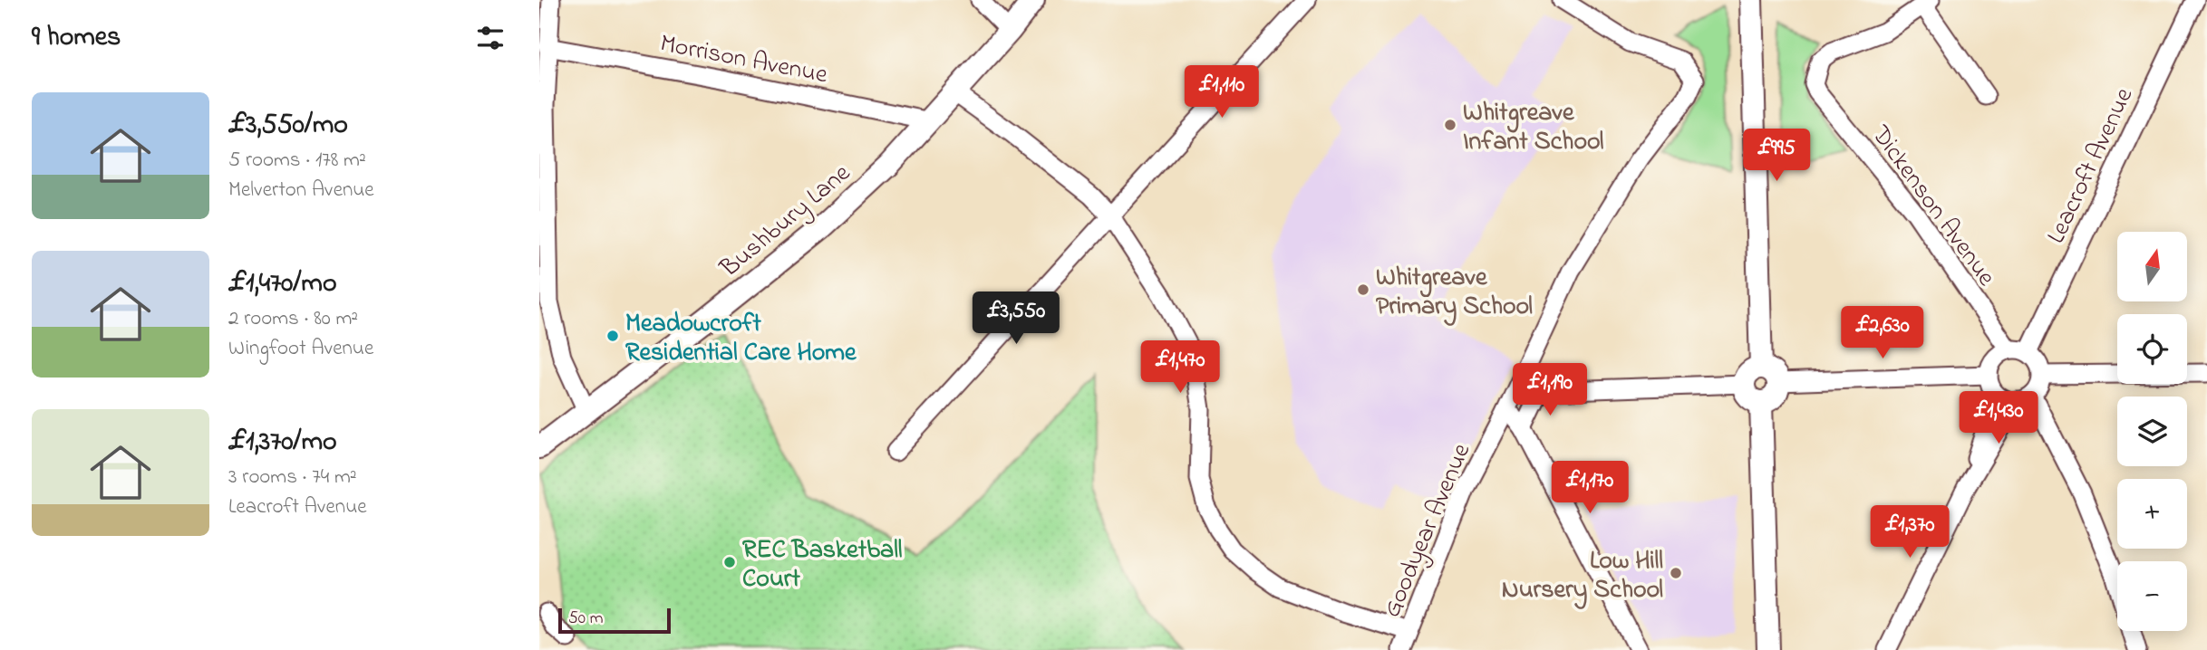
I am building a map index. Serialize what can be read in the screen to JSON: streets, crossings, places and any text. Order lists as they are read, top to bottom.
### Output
{
  "streets": {
    "street": [
      "Morrison Avenue",
      "Leacroft Avenue",
      "Dickenson Avenue",
      "Bushbury Lane",
      "Goodyear Avenue"
    ]
  },
  "crossings": [
    ["Morrison Avenue", "Bushbury Lane"],
    ["Leacroft Avenue", "Dickenson Avenue"]
  ],
  "places": [
    "Whitgreave Infant School",
    "Whitgreave Primary School",
    "Meadowcroft Residential Care Home",
    "REC Basketball Court",
    "Low Hill Nursery School"
  ],
  "scale_bar": "50 m",
  "north": "top",
  "page": {
    "heading": "9 homes",
    "price": [
      "£1,110",
      "£995",
      "£3,550",
      "£2,630",
      "£1,470",
      "£1,190",
      "£1,430",
      "£1,170",
      "£1,370"
    ],
    "list": [
      {
        "name": "£3,550/mo",
        "note": "5 rooms · 178 m² · Melverton Avenue"
      },
      {
        "name": "£1,470/mo",
        "note": "2 rooms · 80 m² · Wingfoot Avenue"
      },
      {
        "name": "£1,370/mo",
        "note": "3 rooms · 74 m² · Leacroft Avenue"
      }
    ],
    "map_buttons": ["+", "−"],
    "scale": "50 m"
  }
}
